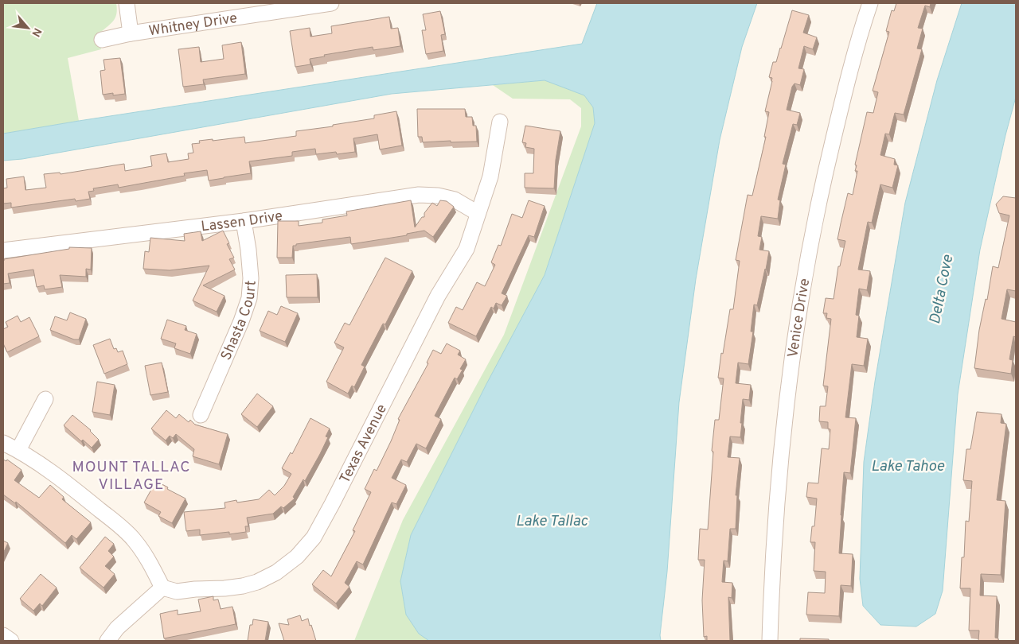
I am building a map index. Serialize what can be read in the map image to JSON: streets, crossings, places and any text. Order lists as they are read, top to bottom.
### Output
{
  "streets": {
    "street": [
      "Whitney Drive",
      "Lassen Drive",
      "Venice Drive",
      "Shasta Court",
      "Texas Avenue"
    ]
  },
  "crossings": [
    ["Lassen Drive", "Shasta Court"],
    ["Lassen Drive", "Texas Avenue"]
  ],
  "districts": ["MOUNT TALLAC VILLAGE"],
  "water": ["Delta Cove", "Lake Tahoe", "Lake Tallac"],
  "north": "bottom right"
}
